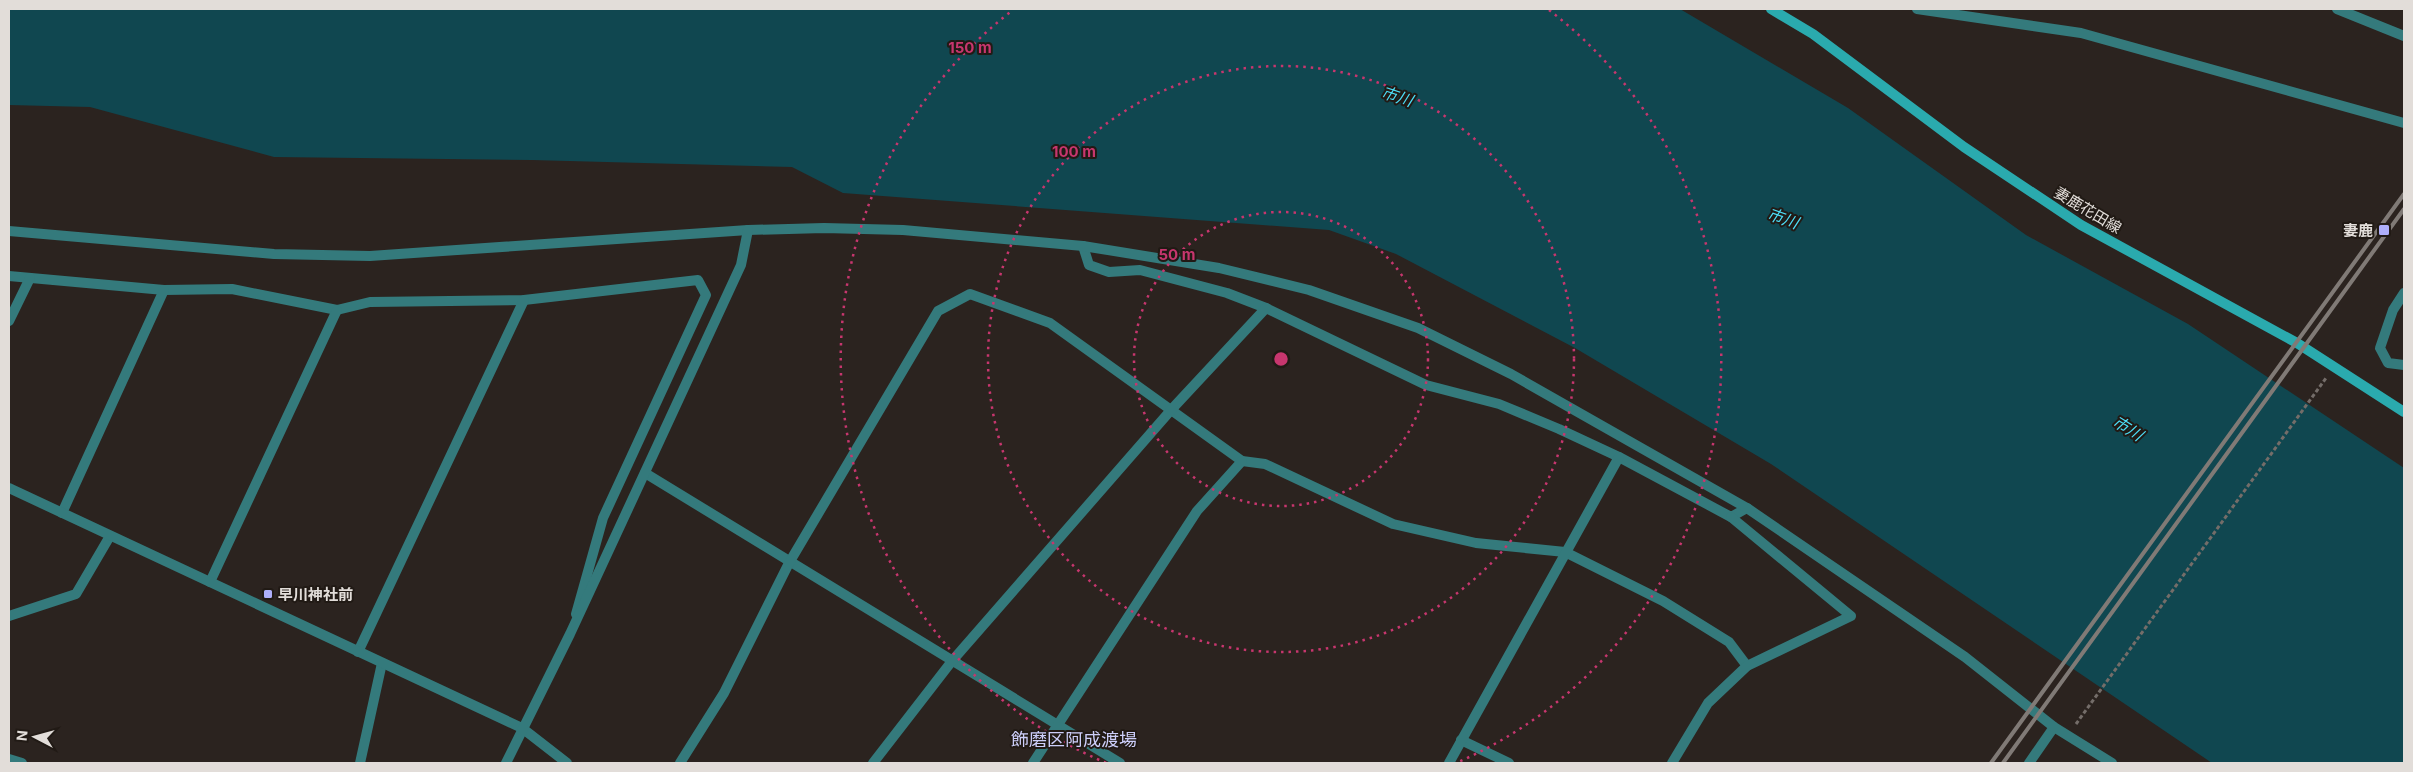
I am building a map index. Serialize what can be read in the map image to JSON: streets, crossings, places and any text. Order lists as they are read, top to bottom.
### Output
{
  "streets": {
    "main road": ["妻鹿花田線"]
  },
  "districts": ["飾磨区阿成渡場"],
  "water": ["市川"],
  "places": {
    "transit": ["妻鹿", "早川神社前"]
  },
  "north": "left",
  "rings": ["150 m", "100 m", "50 m"]
}
